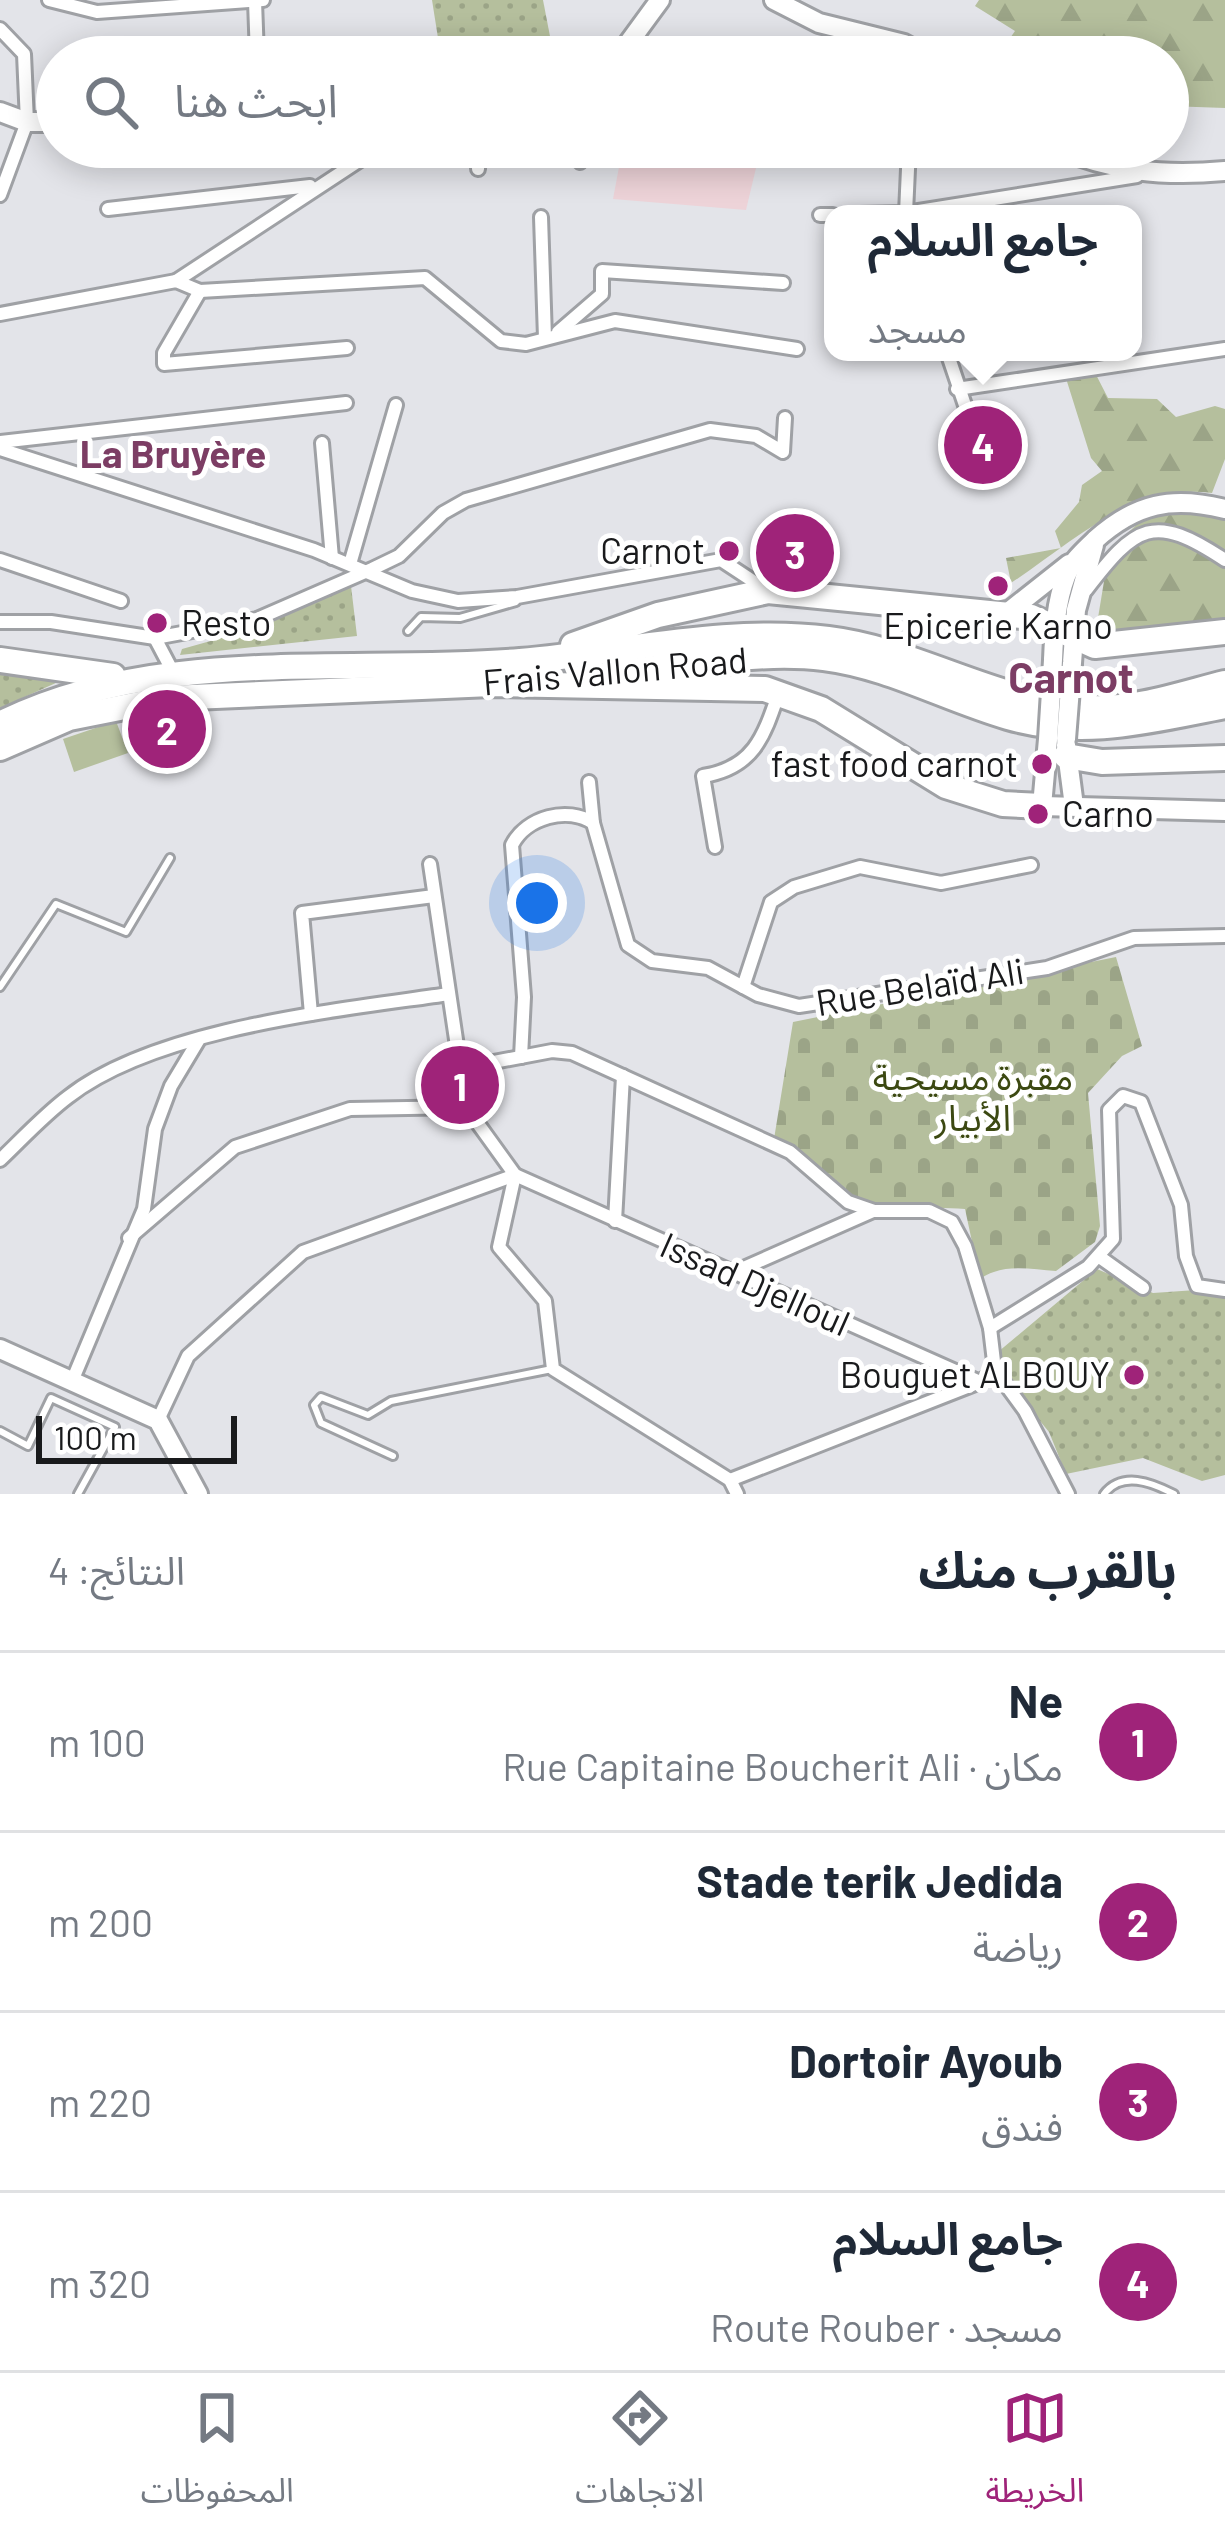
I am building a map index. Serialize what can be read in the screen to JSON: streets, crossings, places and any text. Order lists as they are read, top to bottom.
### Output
{
  "streets": {
    "highway": ["Frais Vallon Road"],
    "street": ["Rue Belaïd Ali", "Issad Djelloul"]
  },
  "districts": ["La Bruyère", "Carnot"],
  "parks": ["مقبرة مسيحية الأبيار"],
  "places": [
    "Carnot",
    "Epicerie Karno",
    "Resto",
    "fast food carnot",
    "Carno",
    "Bouguet ALBOUY"
  ],
  "scale_bar": "100 m",
  "page": {
    "search": "ابحث هنا",
    "popup": ["جامع السلام", "مسجد"],
    "pins": [
      "4",
      "3",
      "2",
      "1"
    ],
    "scale": "100 m",
    "heading": ["بالقرب منك", "النتائج: 4"],
    "list": [
      {
        "mark": "1",
        "name": "Ne",
        "note": "مكان · Rue Capitaine Boucherit Ali",
        "value": "100 m"
      },
      {
        "mark": "2",
        "name": "Stade terik Jedida",
        "note": "رياضة",
        "value": "200 m"
      },
      {
        "mark": "3",
        "name": "Dortoir Ayoub",
        "note": "فندق",
        "value": "220 m"
      },
      {
        "mark": "4",
        "name": "جامع السلام",
        "note": "مسجد · Route Rouber",
        "value": "320 m"
      }
    ],
    "nav": ["الخريطة", "الاتجاهات", "المحفوظات"]
  }
}
